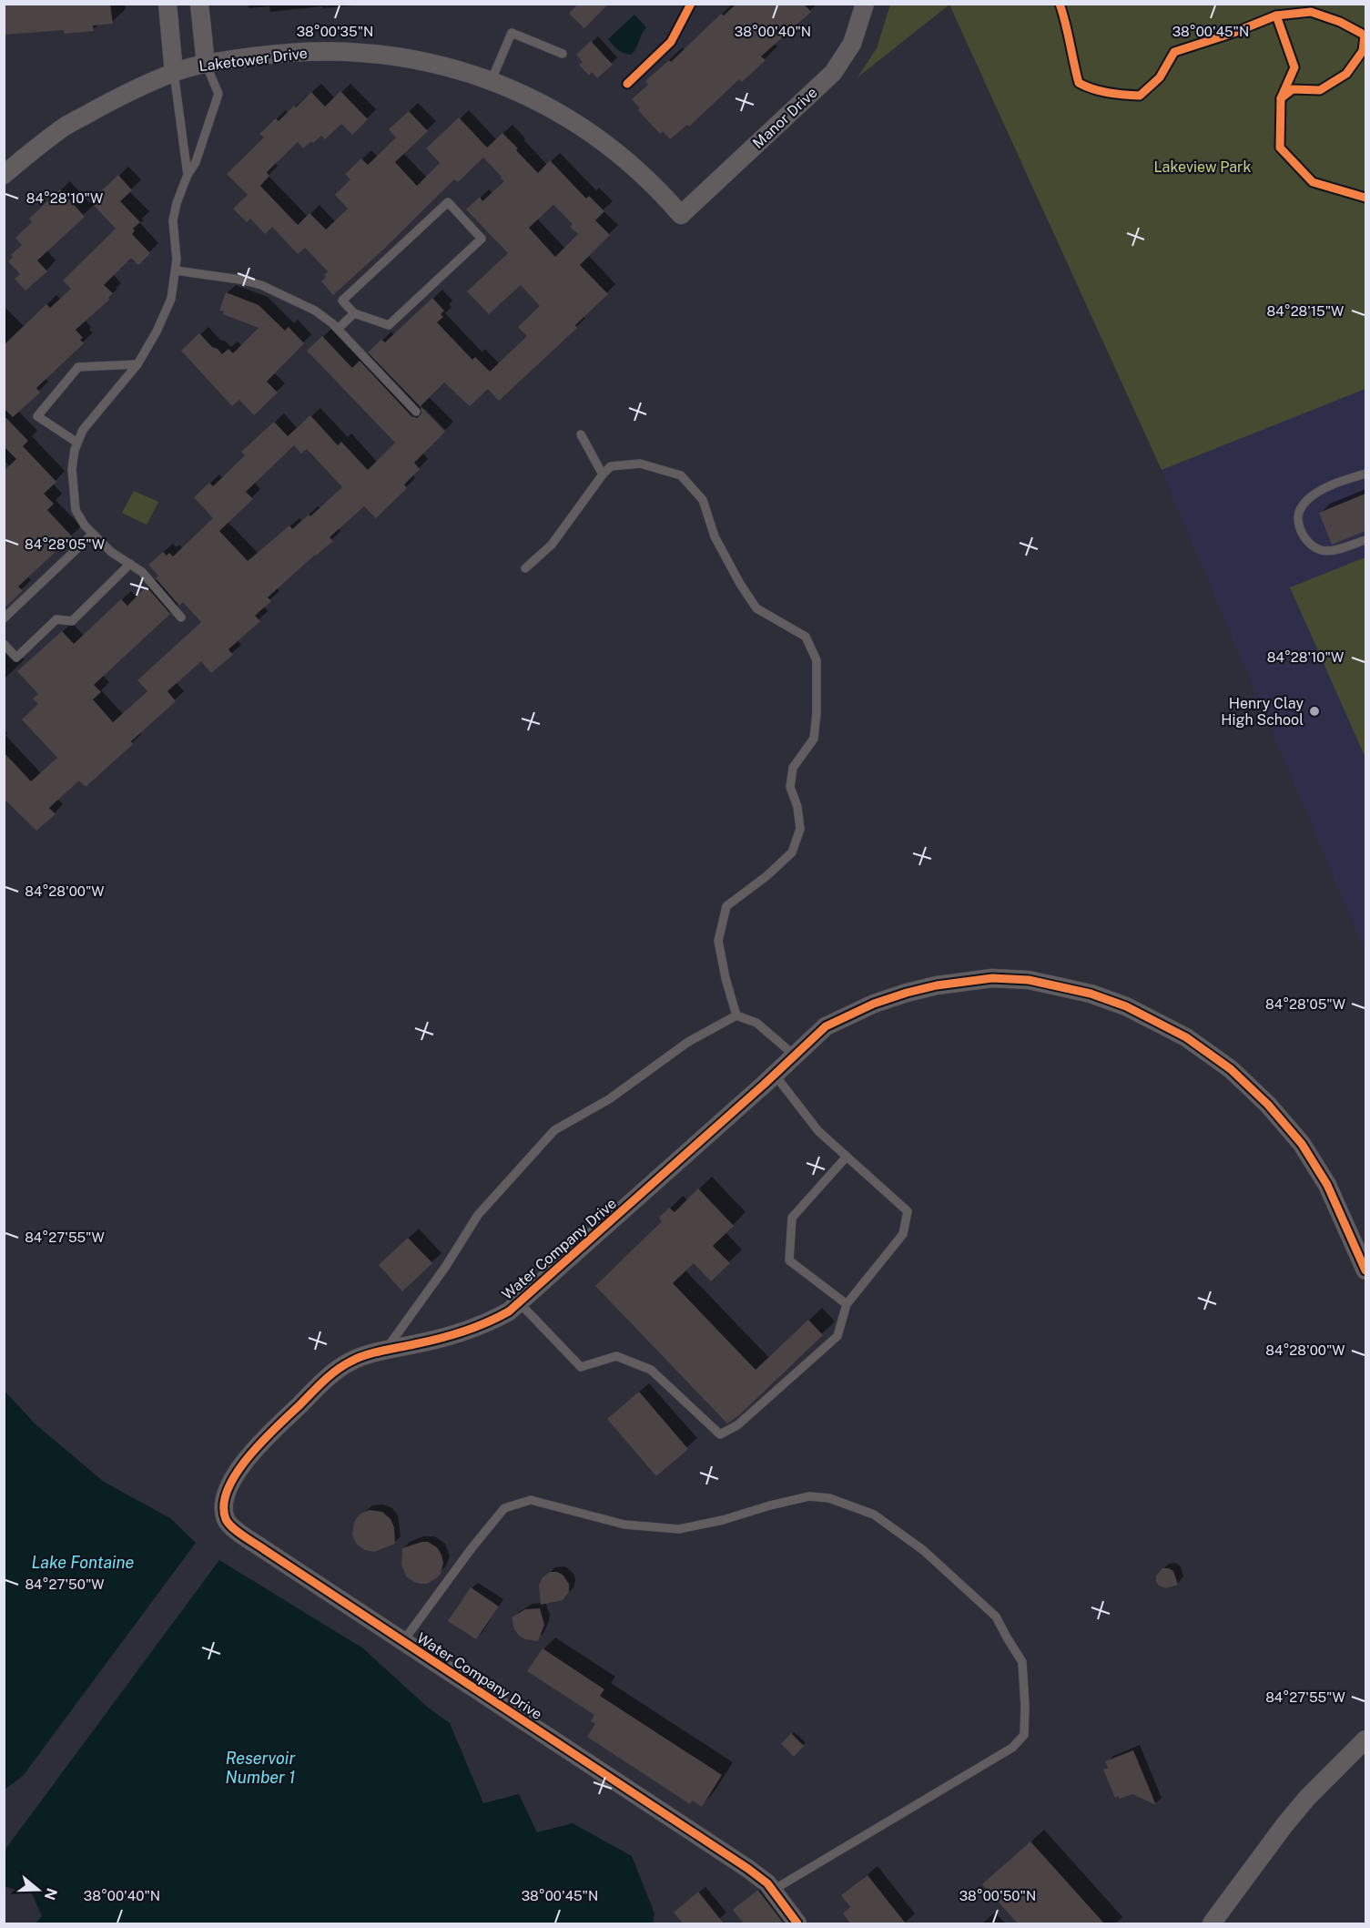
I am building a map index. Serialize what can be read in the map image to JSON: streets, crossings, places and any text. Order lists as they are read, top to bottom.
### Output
{
  "streets": {
    "street": ["Laketower Drive", "Manor Drive", "Water Company Drive"]
  },
  "crossings": [
    ["Laketower Drive", "Manor Drive"]
  ],
  "water": ["Lake Fontaine", "Reservoir Number 1"],
  "parks": ["Lakeview Park"],
  "places": ["Henry Clay High School"],
  "north": "right",
  "coordinates": [
    "38°00'40\"N",
    "38°00'45\"N",
    "38°00'35\"N",
    "84°28'10\"W",
    "84°28'15\"W",
    "84°28'05\"W",
    "84°28'00\"W",
    "84°27'55\"W",
    "84°27'50\"W",
    "38°00'50\"N"
  ]
}
